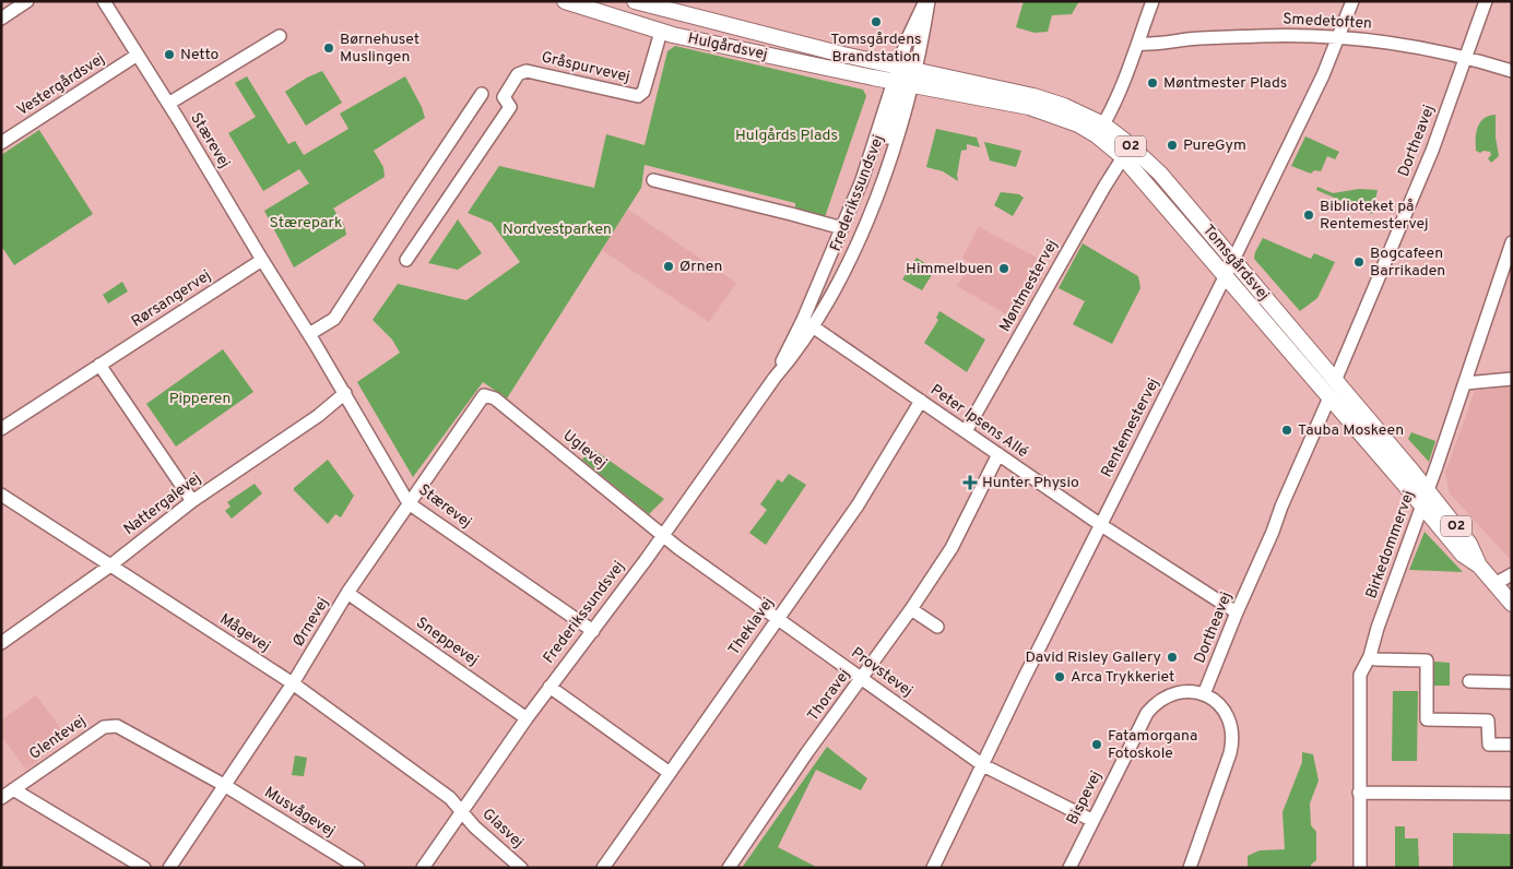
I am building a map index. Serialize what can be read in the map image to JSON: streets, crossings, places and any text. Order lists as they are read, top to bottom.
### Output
{
  "streets": {
    "main road": ["Hulgårdsvej", "O2", "Tomsgårdsvej"],
    "street": [
      "Smedetoften",
      "Gråspurvevej",
      "Vestergårdsvej",
      "Stærevej",
      "Dortheavej",
      "Frederikssundsvej",
      "Møntmestervej",
      "Rørsangervej",
      "Peter Ipsens Allé",
      "Rentemestervej",
      "Uglevej",
      "Nattergalevej",
      "Birkedommervej",
      "Ørnevej",
      "Theklavej",
      "Mågevej",
      "Sneppevej",
      "Provstevej",
      "Thoravej",
      "Glentevej",
      "Bispevej",
      "Musvågevej",
      "Glasvej"
    ]
  },
  "crossings": [
    ["Smedetoften", "Dortheavej"],
    ["Smedetoften", "Rentemestervej"],
    ["Hulgårdsvej", "Gråspurvevej"],
    ["Hulgårdsvej", "Frederikssundsvej"],
    ["Hulgårdsvej", "Tomsgårdsvej"],
    ["Vestergårdsvej", "Stærevej"],
    ["Stærevej", "Frederikssundsvej"],
    ["Stærevej", "Rørsangervej"],
    ["Stærevej", "Nattergalevej"],
    ["Stærevej", "Ørnevej"],
    ["Dortheavej", "Tomsgårdsvej"],
    ["Dortheavej", "Peter Ipsens Allé"],
    ["Dortheavej", "Bispevej"],
    ["Frederikssundsvej", "Tomsgårdsvej"],
    ["Frederikssundsvej", "Peter Ipsens Allé"],
    ["Frederikssundsvej", "Uglevej"],
    ["Frederikssundsvej", "Mågevej"],
    ["Frederikssundsvej", "Sneppevej"],
    ["Frederikssundsvej", "Provstevej"],
    ["Frederikssundsvej", "Glasvej"],
    ["Tomsgårdsvej", "Møntmestervej"],
    ["Tomsgårdsvej", "Rentemestervej"],
    ["Tomsgårdsvej", "Birkedommervej"],
    ["Møntmestervej", "Peter Ipsens Allé"],
    ["Peter Ipsens Allé", "Rentemestervej"],
    ["Peter Ipsens Allé", "Theklavej"],
    ["Peter Ipsens Allé", "Thoravej"],
    ["Rentemestervej", "Provstevej"],
    ["Uglevej", "Ørnevej"],
    ["Uglevej", "Provstevej"],
    ["Nattergalevej", "Mågevej"],
    ["Ørnevej", "Mågevej"],
    ["Ørnevej", "Sneppevej"],
    ["Ørnevej", "Glentevej"],
    ["Ørnevej", "Musvågevej"],
    ["Theklavej", "Provstevej"],
    ["Mågevej", "Glasvej"],
    ["Provstevej", "Thoravej"],
    ["Provstevej", "Bispevej"],
    ["Glentevej", "Musvågevej"]
  ],
  "parks": [
    "Hulgårds Plads",
    "Stærepark",
    "Nordvestparken",
    "Pipperen"
  ],
  "places": {
    "other": [
      "Tomsgårdens Brandstation",
      "Børnehuset Muslingen",
      "Netto",
      "Møntmester Plads",
      "PureGym",
      "Biblioteket på Rentemestervej",
      "Bogcafeen Barrikaden",
      "Ørnen",
      "Himmelbuen",
      "Tauba Moskeen",
      "David Risley Gallery",
      "Arca Trykkeriet",
      "Fatamorgana Fotoskole"
    ],
    "health": ["Hunter Physio"]
  }
}
